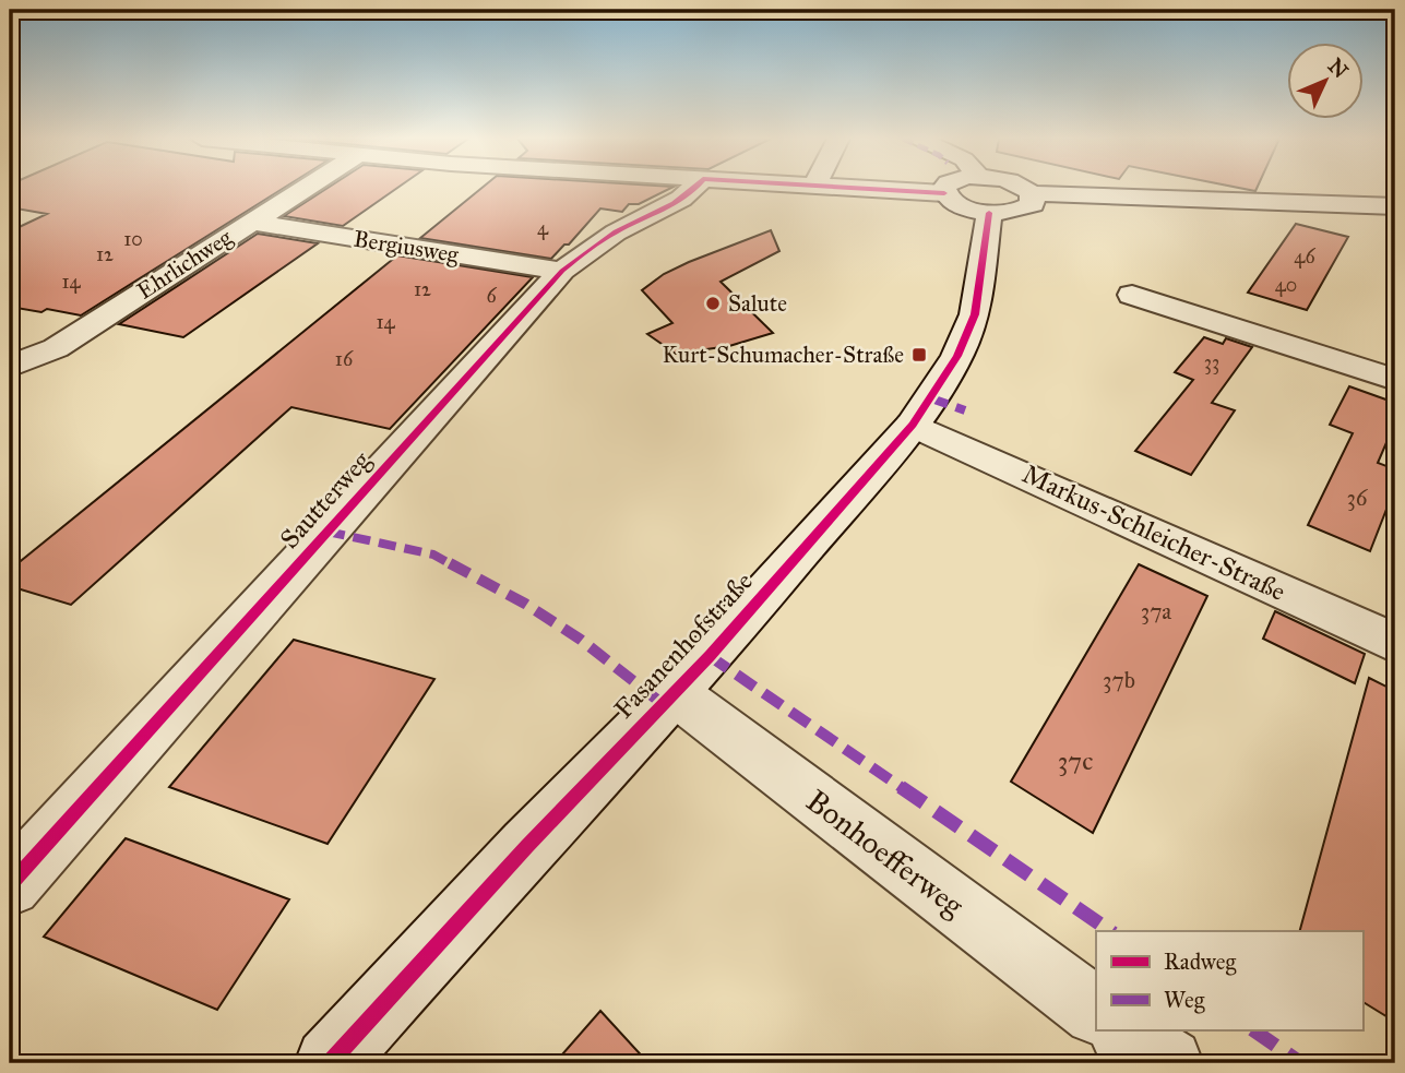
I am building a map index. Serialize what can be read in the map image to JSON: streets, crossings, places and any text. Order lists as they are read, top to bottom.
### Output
{
  "streets": {
    "street": [
      "Bergiusweg",
      "Ehrlichweg",
      "Sautterweg",
      "Markus-Schleicher-Straße",
      "Fasanenhofstraße",
      "Bonhoefferweg"
    ]
  },
  "crossings": [
    ["Bergiusweg", "Ehrlichweg"],
    ["Bergiusweg", "Sautterweg"],
    ["Markus-Schleicher-Straße", "Fasanenhofstraße"],
    ["Fasanenhofstraße", "Bonhoefferweg"]
  ],
  "places": {
    "other": ["Salute"],
    "transit": ["Kurt-Schumacher-Straße"]
  },
  "house_numbers": [
    "4",
    "10",
    "12",
    "46",
    "14",
    "40",
    "12",
    "6",
    "14",
    "16",
    "33",
    "36",
    "37a",
    "37b",
    "37c"
  ],
  "legend": ["Radweg", "Weg"],
  "north": "top right"
}
